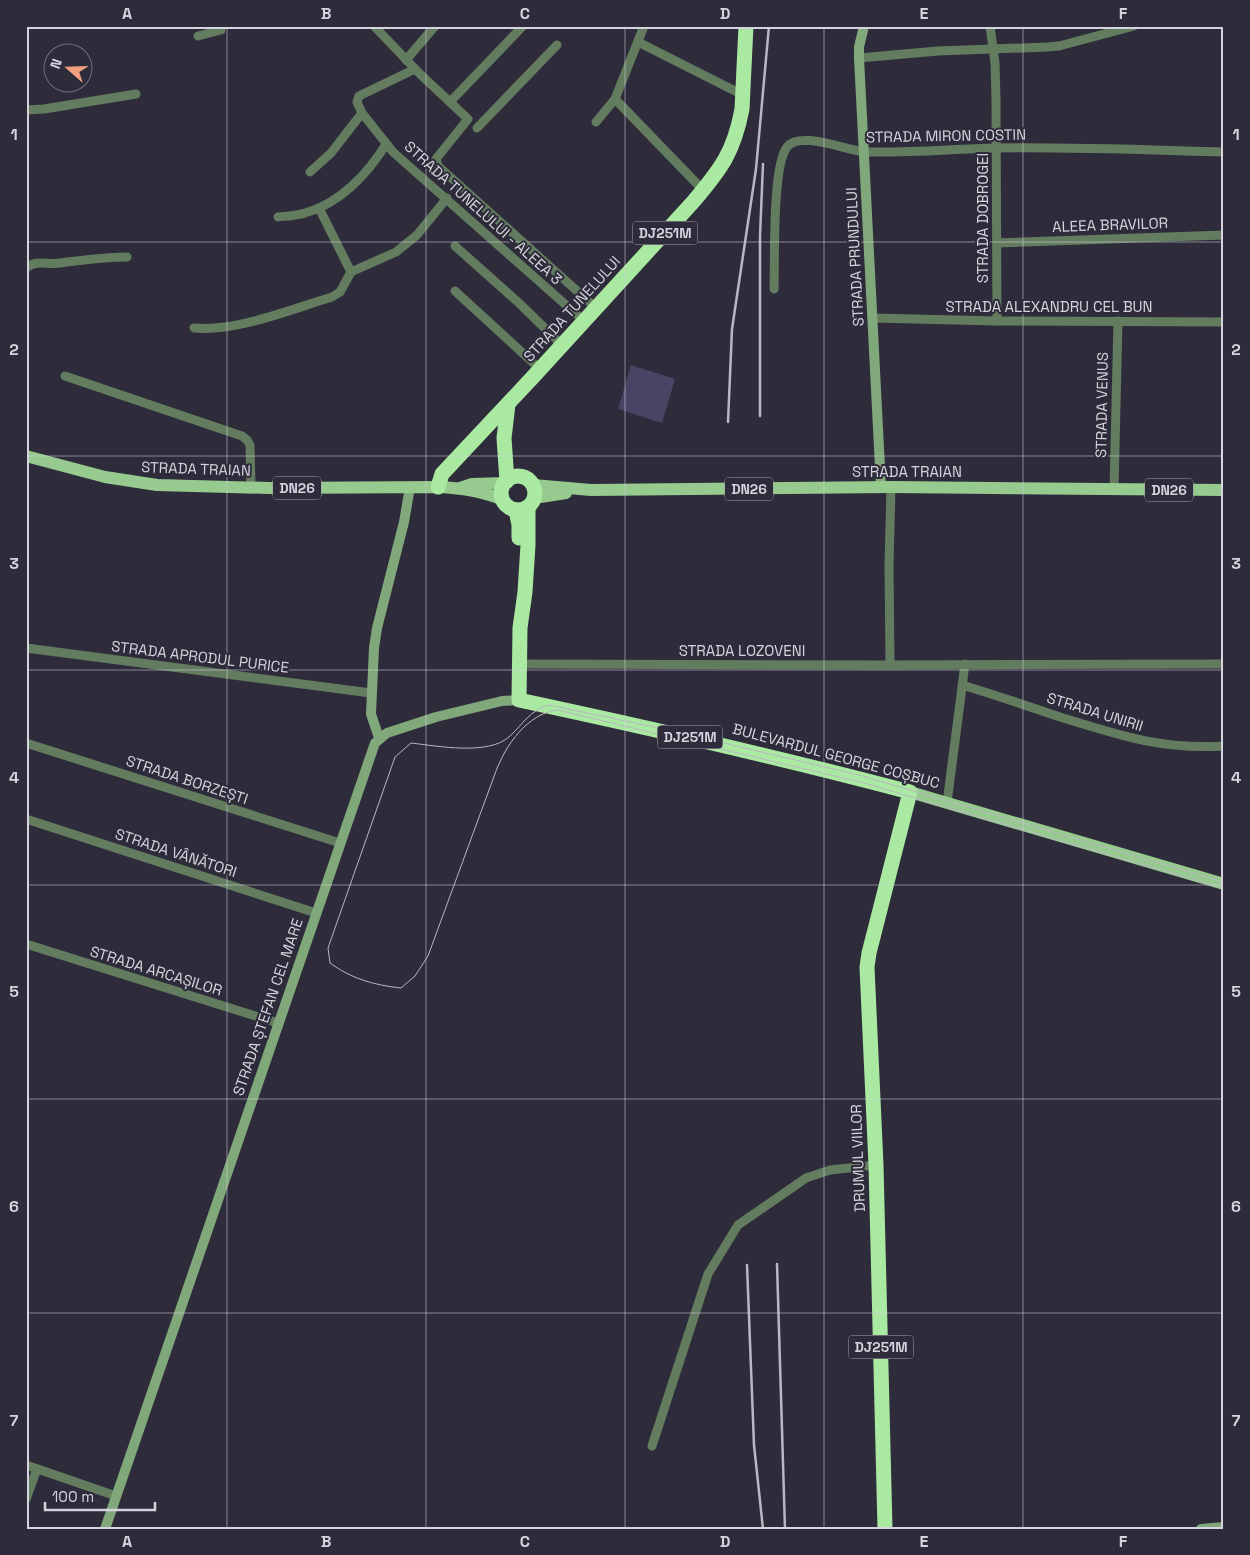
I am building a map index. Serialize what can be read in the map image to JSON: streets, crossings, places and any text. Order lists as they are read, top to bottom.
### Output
{
  "streets": {
    "highway": [
      "DJ251M",
      "STRADA TUNELULUI",
      "DN26",
      "BULEVARDUL GEORGE COȘBUC",
      "DRUMUL VIILOR"
    ],
    "main road": ["STRADA TRAIAN"],
    "street": [
      "STRADA MIRON COSTIN",
      "STRADA TUNELULUI - ALEEA 3",
      "STRADA DOBROGEI",
      "ALEEA BRAVILOR",
      "STRADA PRUNDULUI",
      "STRADA ALEXANDRU CEL BUN",
      "STRADA VENUS",
      "STRADA LOZOVENI",
      "STRADA APRODUL PURICE",
      "STRADA UNIRII",
      "STRADA BORZEȘTI",
      "STRADA VÂNĂTORI",
      "STRADA ARCAȘILOR",
      "STRADA ȘTEFAN CEL MARE"
    ]
  },
  "crossings": [
    ["STRADA MIRON COSTIN", "STRADA DOBROGEI"],
    ["STRADA MIRON COSTIN", "STRADA PRUNDULUI"],
    ["STRADA TUNELULUI - ALEEA 3", "STRADA TUNELULUI"],
    ["STRADA DOBROGEI", "ALEEA BRAVILOR"],
    ["STRADA DOBROGEI", "STRADA ALEXANDRU CEL BUN"],
    ["DJ251M", "STRADA TUNELULUI"],
    ["DJ251M", "STRADA TRAIAN"],
    ["STRADA PRUNDULUI", "STRADA ALEXANDRU CEL BUN"],
    ["STRADA PRUNDULUI", "STRADA TRAIAN"],
    ["STRADA PRUNDULUI", "STRADA LOZOVENI"],
    ["STRADA ALEXANDRU CEL BUN", "STRADA VENUS"],
    ["STRADA VENUS", "STRADA TRAIAN"],
    ["STRADA TRAIAN", "DN26"],
    ["BULEVARDUL GEORGE COȘBUC", "STRADA ȘTEFAN CEL MARE"],
    ["BULEVARDUL GEORGE COȘBUC", "DRUMUL VIILOR"],
    ["STRADA BORZEȘTI", "STRADA ȘTEFAN CEL MARE"],
    ["STRADA VÂNĂTORI", "STRADA ȘTEFAN CEL MARE"],
    ["STRADA ARCAȘILOR", "STRADA ȘTEFAN CEL MARE"]
  ],
  "scale_bar": "100 m",
  "north": "left",
  "grid": {
    "columns": [
      "A",
      "B",
      "C",
      "D",
      "E",
      "F"
    ],
    "rows": [
      "1",
      "2",
      "3",
      "4",
      "5",
      "6",
      "7"
    ]
  }
}
